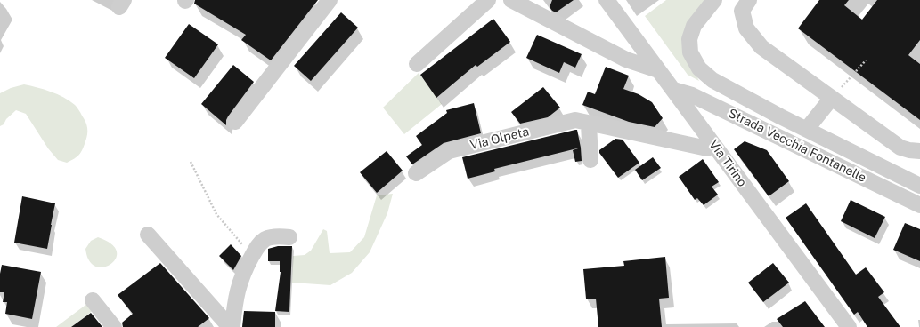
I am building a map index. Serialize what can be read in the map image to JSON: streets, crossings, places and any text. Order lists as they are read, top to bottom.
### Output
{
  "streets": {
    "street": ["Via Olpeta", "Strada Vecchia Fontanelle", "Via Tirino"]
  },
  "crossings": [
    ["Via Olpeta", "Via Tirino"],
    ["Strada Vecchia Fontanelle", "Via Tirino"]
  ]
}
